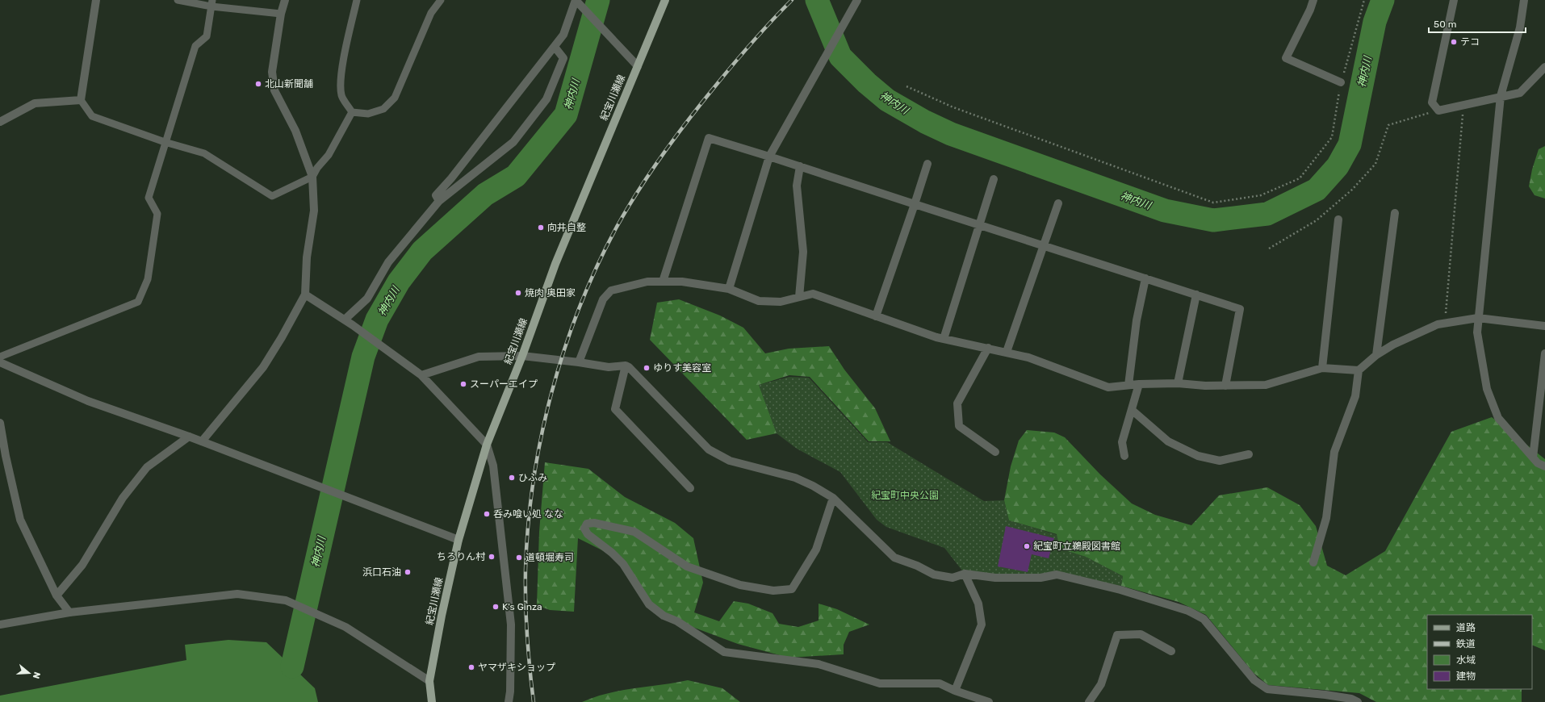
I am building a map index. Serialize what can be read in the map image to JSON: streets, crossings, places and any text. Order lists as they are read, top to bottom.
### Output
{
  "streets": {
    "main road": ["紀宝川瀬線"]
  },
  "water": ["神内川"],
  "parks": ["紀宝町中央公園"],
  "places": [
    "テコ",
    "北山新聞舗",
    "向井自整",
    "焼肉 奥田家",
    "ゆりす美容室",
    "スーパーエイプ",
    "ひふみ",
    "呑み喰い処 なな",
    "紀宝町立鵜殿図書館",
    "ちろりん村",
    "道頓堀寿司",
    "浜口石油",
    "K's Ginza",
    "ヤマザキショップ"
  ],
  "legend": [
    "道路",
    "鉄道",
    "水域",
    "建物"
  ],
  "scale_bar": "50 m",
  "north": "right"
}
